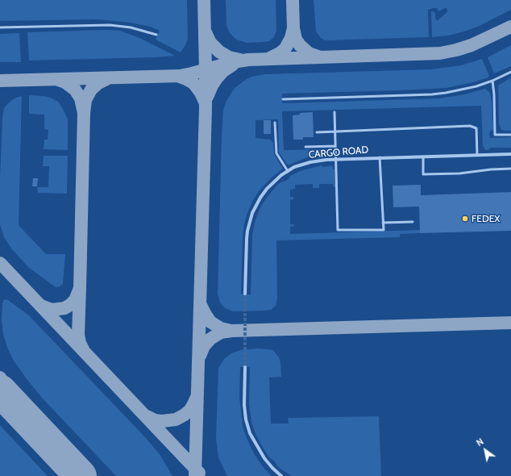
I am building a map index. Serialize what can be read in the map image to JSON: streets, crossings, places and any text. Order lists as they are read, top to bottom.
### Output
{
  "streets": {
    "street": ["CARGO ROAD"]
  },
  "places": ["FEDEX"],
  "north": "top left"
}
